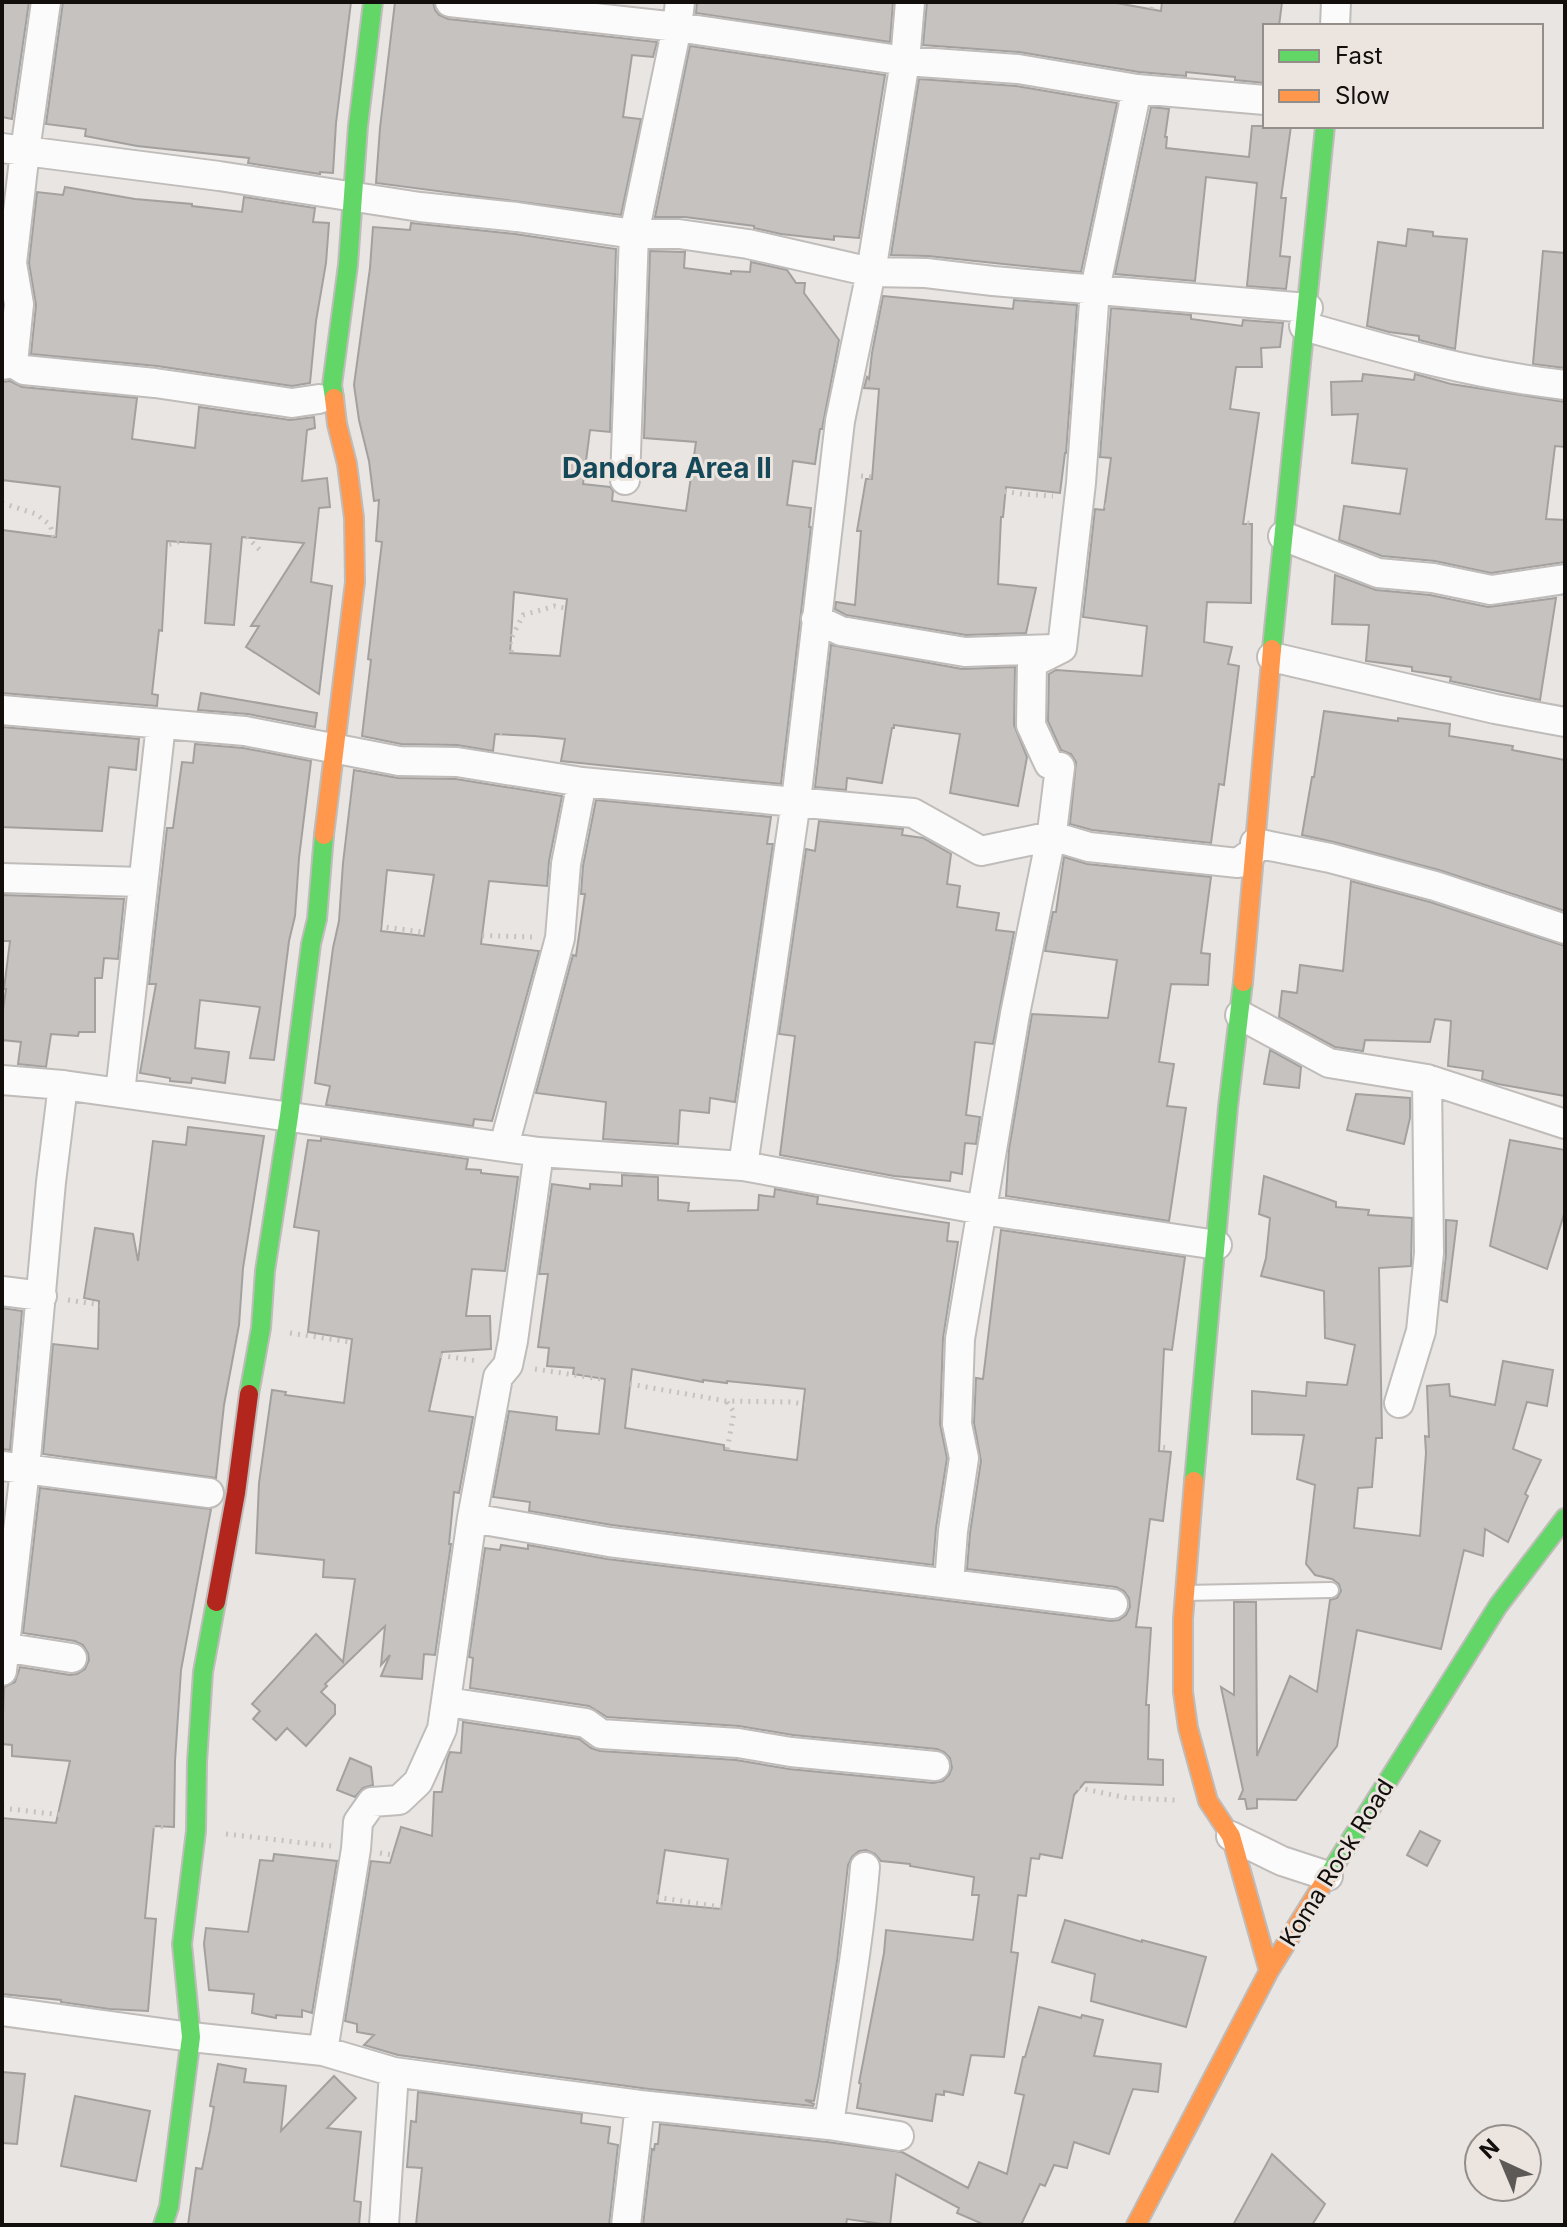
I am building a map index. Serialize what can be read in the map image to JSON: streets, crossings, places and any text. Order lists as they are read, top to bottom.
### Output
{
  "streets": {
    "street": ["Koma Rock Road"]
  },
  "districts": ["Dandora Area II"],
  "legend": ["Fast", "Slow"],
  "north": "top left"
}
